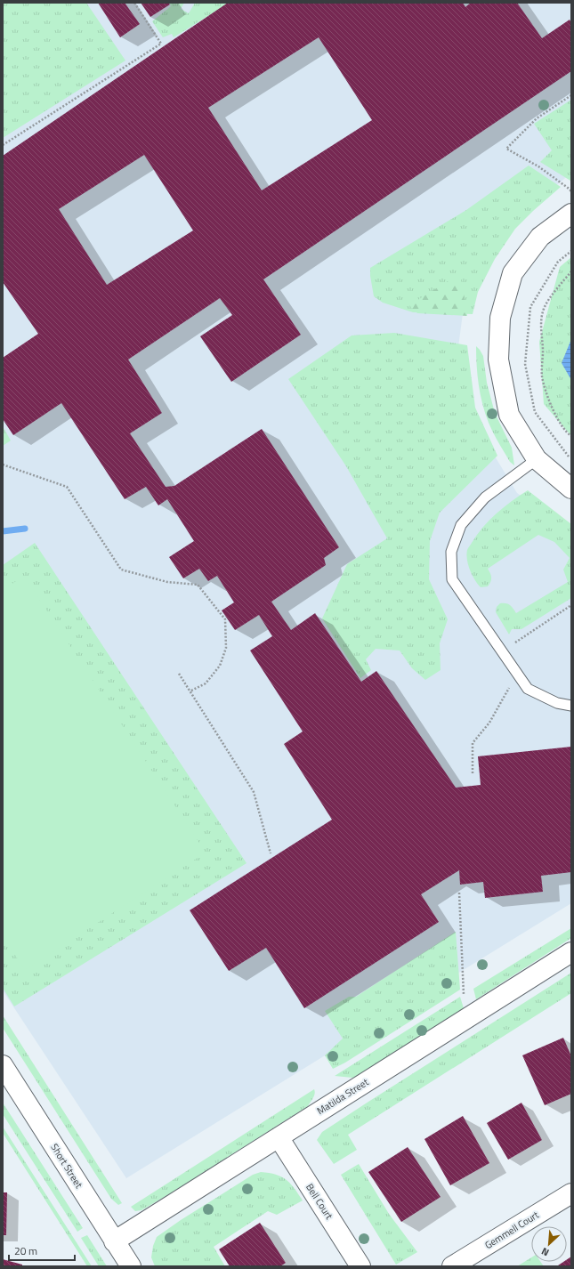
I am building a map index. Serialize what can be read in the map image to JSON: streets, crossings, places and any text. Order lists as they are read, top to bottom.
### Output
{
  "streets": {
    "street": [
      "Matilda Street",
      "Short Street",
      "Bell Court",
      "Gemmell Court"
    ]
  },
  "crossings": [
    ["Matilda Street", "Short Street"],
    ["Matilda Street", "Bell Court"]
  ],
  "scale_bar": "20 m",
  "north": "bottom left"
}
